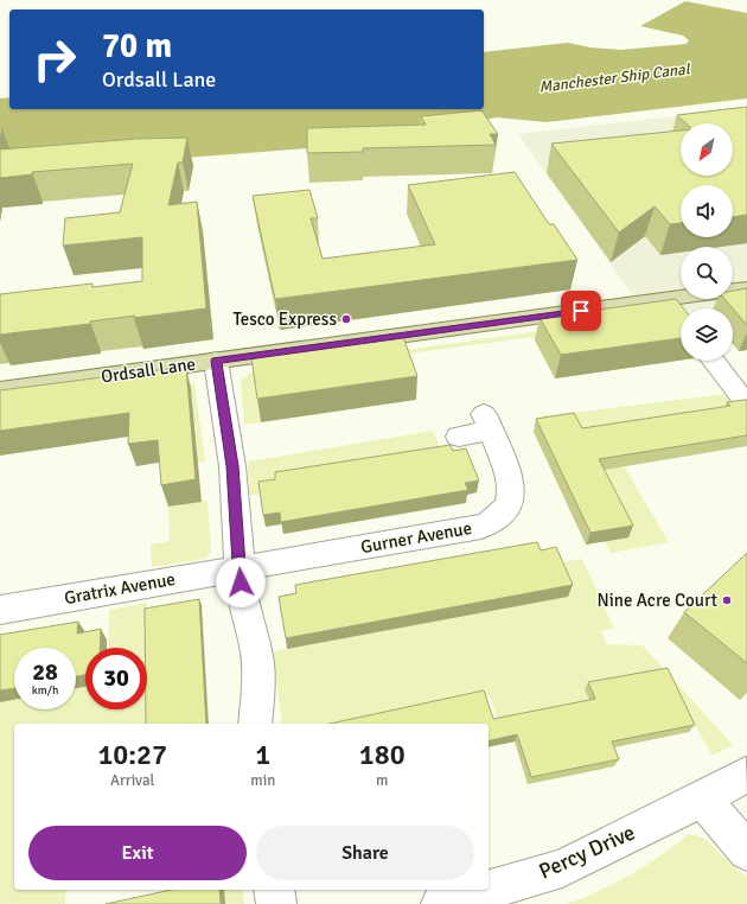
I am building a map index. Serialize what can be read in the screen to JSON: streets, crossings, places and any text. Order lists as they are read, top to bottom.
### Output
{
  "streets": {
    "main road": ["Ordsall Lane"],
    "street": ["Gurner Avenue", "Gratrix Avenue", "Percy Drive"]
  },
  "crossings": [
    ["Gurner Avenue", "Gratrix Avenue"]
  ],
  "water": ["Manchester Ship Canal"],
  "places": ["Tesco Express", "Nine Acre Court"],
  "north": "bottom left",
  "page": {
    "turn": ["70 m", "Ordsall Lane"],
    "speed": "28 km/h",
    "limit": "30",
    "eta": [
      "10:27",
      "Arrival",
      "1",
      "min",
      "180",
      "m"
    ],
    "buttons": ["Exit", "Share"]
  }
}
